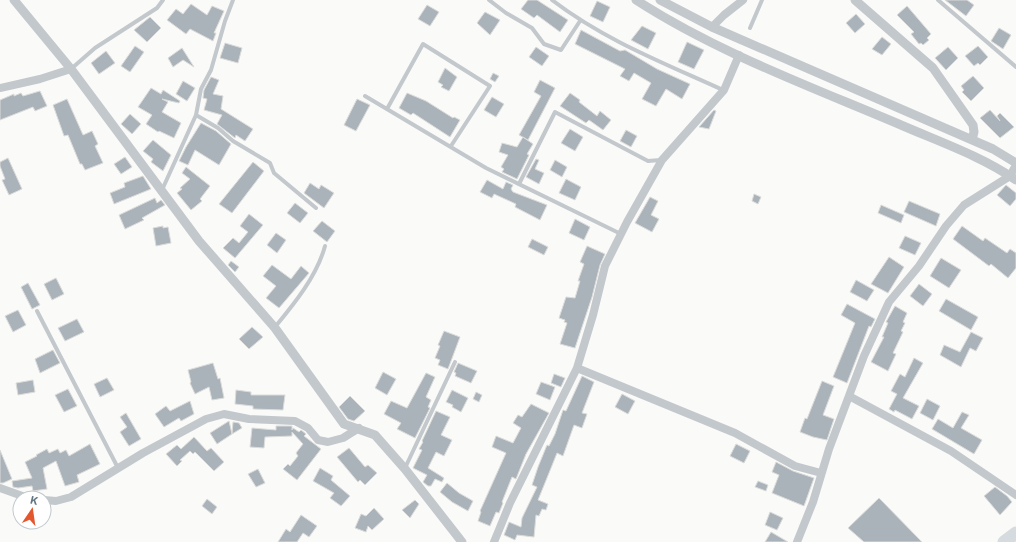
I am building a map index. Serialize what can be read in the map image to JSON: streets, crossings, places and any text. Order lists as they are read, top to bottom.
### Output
{
  "north": "top"
}
